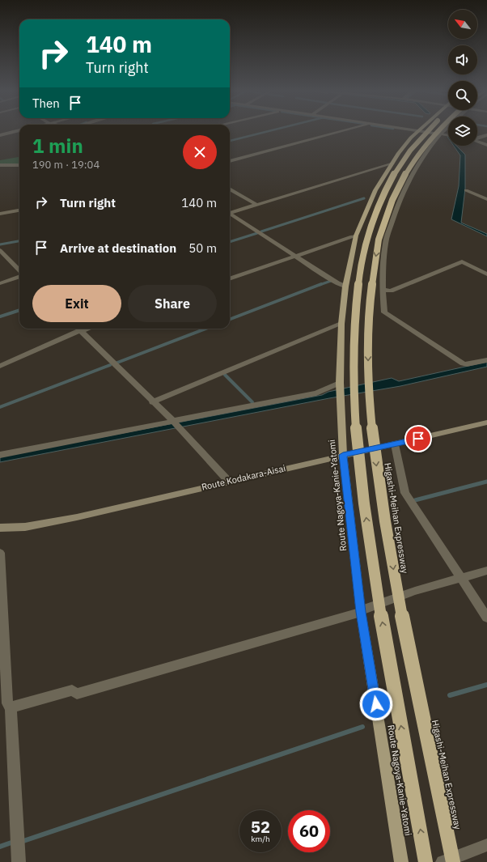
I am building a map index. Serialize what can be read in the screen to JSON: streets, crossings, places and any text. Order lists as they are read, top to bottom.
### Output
{
  "streets": {
    "highway": ["Higashi-Meihan Expressway"],
    "main road": ["Route Kodakara-Aisai", "Route Nagoya-Kanie-Yatomi"]
  },
  "crossings": [
    ["Route Kodakara-Aisai", "Route Nagoya-Kanie-Yatomi"]
  ],
  "north": "top left",
  "page": {
    "turn": ["140 m", "Turn right"],
    "then": "Then",
    "heading": ["1 min", "190 m · 19:04"],
    "list": [
      {
        "name": "Turn right",
        "value": "140 m"
      },
      {
        "name": "Arrive at destination",
        "value": "50 m"
      }
    ],
    "buttons": ["Exit", "Share"],
    "speed": "52 km/h",
    "limit": "60"
  }
}
